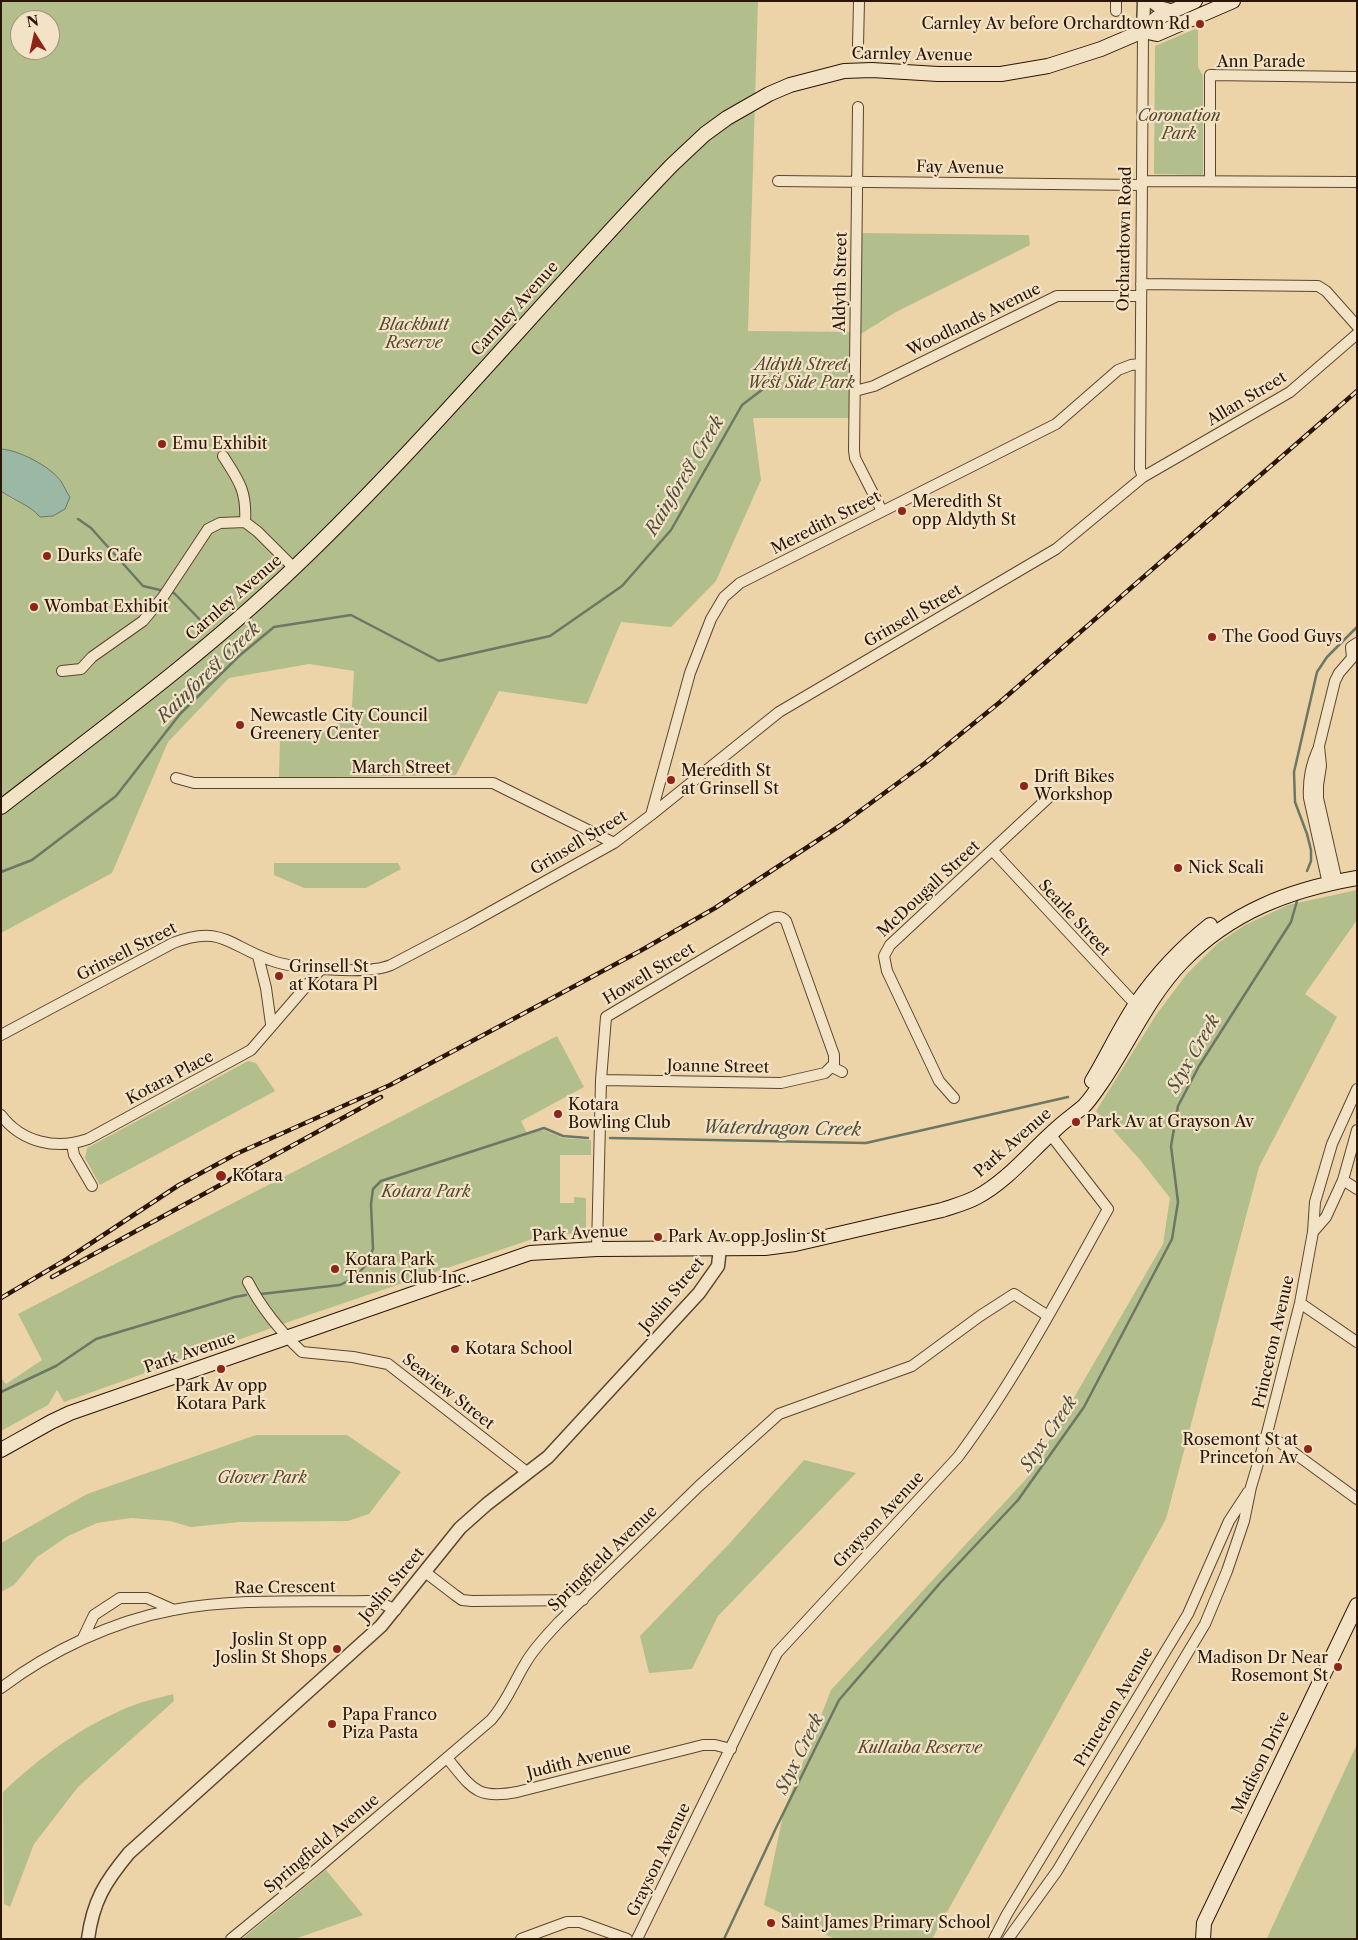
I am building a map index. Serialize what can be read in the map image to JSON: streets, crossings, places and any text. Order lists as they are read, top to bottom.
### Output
{
  "streets": {
    "main road": ["Carnley Avenue", "Park Avenue", "Madison Drive"],
    "street": [
      "Ann Parade",
      "Fay Avenue",
      "Orchardtown Road",
      "Aldyth Street",
      "Woodlands Avenue",
      "Allan Street",
      "Meredith Street",
      "Grinsell Street",
      "March Street",
      "McDougall Street",
      "Searle Street",
      "Howell Street",
      "Joanne Street",
      "Kotara Place",
      "Joslin Street",
      "Princeton Avenue",
      "Seaview Street",
      "Grayson Avenue",
      "Springfield Avenue",
      "Rae Crescent",
      "Judith Avenue"
    ]
  },
  "crossings": [
    ["Carnley Avenue", "Orchardtown Road"],
    ["Ann Parade", "Fay Avenue"],
    ["Fay Avenue", "Orchardtown Road"],
    ["Fay Avenue", "Aldyth Street"],
    ["Orchardtown Road", "Woodlands Avenue"],
    ["Orchardtown Road", "Allan Street"],
    ["Orchardtown Road", "Meredith Street"],
    ["Orchardtown Road", "Grinsell Street"],
    ["Aldyth Street", "Woodlands Avenue"],
    ["Aldyth Street", "Meredith Street"],
    ["Allan Street", "Grinsell Street"],
    ["Meredith Street", "Grinsell Street"],
    ["Grinsell Street", "March Street"],
    ["Grinsell Street", "Kotara Place"],
    ["McDougall Street", "Searle Street"],
    ["Searle Street", "Park Avenue"],
    ["Howell Street", "Joanne Street"],
    ["Howell Street", "Park Avenue"],
    ["Park Avenue", "Joslin Street"],
    ["Park Avenue", "Seaview Street"],
    ["Park Avenue", "Grayson Avenue"],
    ["Joslin Street", "Seaview Street"],
    ["Joslin Street", "Rae Crescent"],
    ["Grayson Avenue", "Springfield Avenue"],
    ["Grayson Avenue", "Judith Avenue"],
    ["Springfield Avenue", "Judith Avenue"]
  ],
  "water": ["Rainforest Creek", "Styx Creek", "Waterdragon Creek"],
  "parks": [
    "Coronation Park",
    "Blackbutt Reserve",
    "Aldyth Street West Side Park",
    "Kotara Park",
    "Glover Park",
    "Kullaiba Reserve"
  ],
  "places": [
    "Carnley Av before Orchardtown Rd",
    "Emu Exhibit",
    "Meredith St opp Aldyth St",
    "Durks Cafe",
    "Wombat Exhibit",
    "The Good Guys",
    "Newcastle City Council Greenery Center",
    "Meredith St at Grinsell St",
    "Drift Bikes Workshop",
    "Nick Scali",
    "Grinsell St at Kotara Pl",
    "Kotara Bowling Club",
    "Park Av at Grayson Av",
    "Kotara",
    "Park Av opp Joslin St",
    "Kotara Park Tennis Club Inc.",
    "Kotara School",
    "Park Av opp Kotara Park",
    "Rosemont St at Princeton Av",
    "Joslin St opp Joslin St Shops",
    "Madison Dr Near Rosemont St",
    "Papa Franco Piza Pasta",
    "Saint James Primary School"
  ],
  "north": "top"
}
